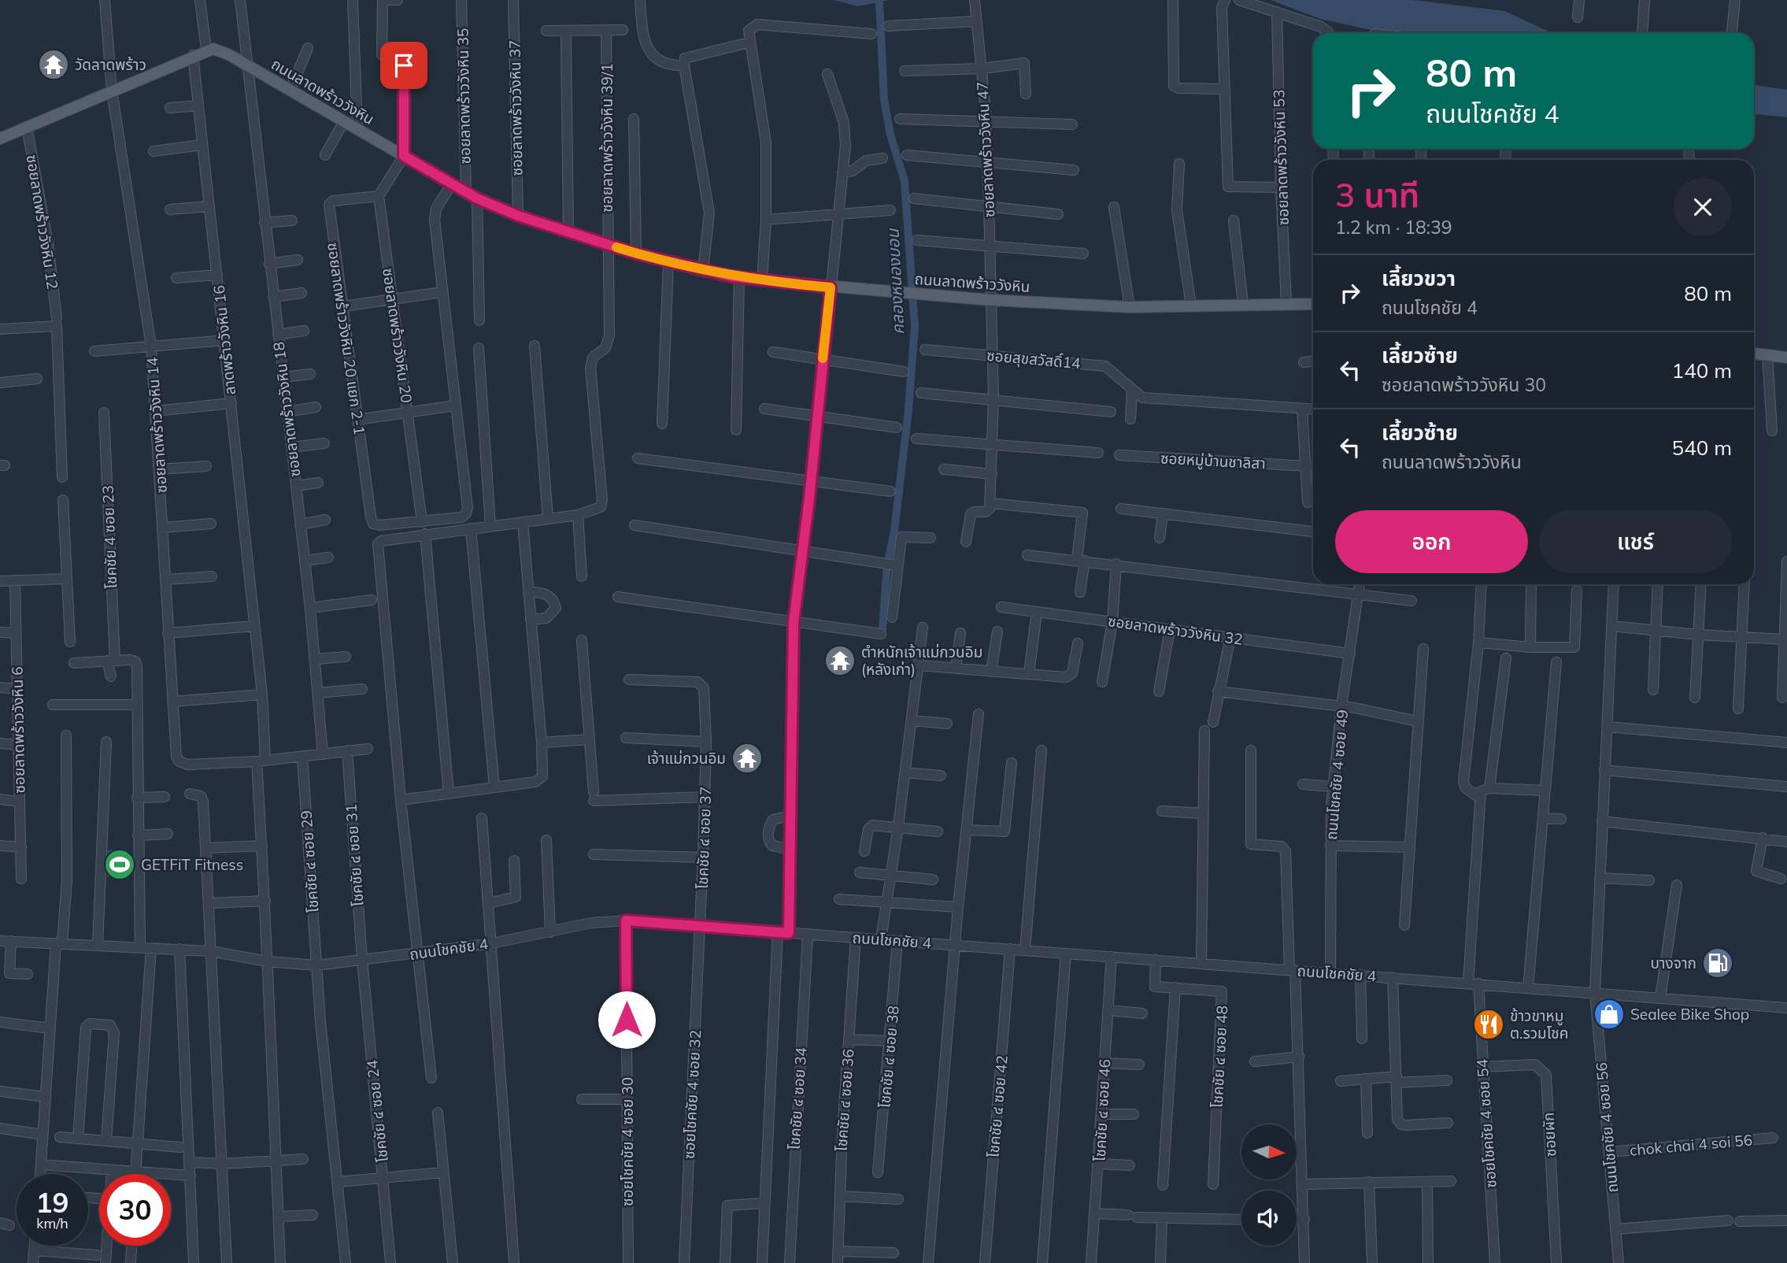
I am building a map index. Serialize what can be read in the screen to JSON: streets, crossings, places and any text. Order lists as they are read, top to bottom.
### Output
{
  "streets": {
    "main road": ["ถนนลาดพร้าววังหิน"],
    "street": [
      "ซอยลาดพร้าววังหิน 35",
      "ซอยลาดพร้าววังหิน 37",
      "ซอยลาดพร้าววังหิน 39/1",
      "ซอยลาดพร้าววังหิน 47",
      "ซอยลาดพร้าววังหิน 53",
      "ซอยลาดพร้าววังหิน 12",
      "ซอยลาดพร้าววังหิน 20",
      "ซอยลาดพร้าววังหิน 20 แยก 2-1",
      "ลาดพร้าววังหิน 16",
      "ซอยสุขสวัสดิ์14",
      "ซอยลาดพร้าววังหิน 18",
      "ซอยลาดพร้าววังหิน 14",
      "ซอยหมู่บ้านชาลิสา",
      "โชคชัย 4 ซอย 23",
      "ซอยลาดพร้าววังหิน 32",
      "ซอยลาดพร้าววังหิน 6",
      "ถนนโชคชัย 4 ซอย 49",
      "โชคชัย ๔ ซอย 37",
      "โชคชัย ๔ ซอย 31",
      "โชคชัย ๔ ซอย 29",
      "ถนนโชคชัย 4",
      "โชคชัย ๔ ซอย 38",
      "โชคชัย ๔ ซอย 48",
      "ซอยโชคชัย 4 ซอย 32",
      "โชคชัย ๔ ซอย 34",
      "โชคชัย ๔ ซอย 36",
      "โชคชัย ๔ ซอย 42",
      "โชคชัย ๔ ซอย 46",
      "โชคชัย ๔ ซอย 24",
      "ซอยโชคชัย 4 ซอย 54",
      "ถนนโชคชัย 4 ซอย 56",
      "ซอยผัก",
      "ซอยโชคชัย 4 ซอย 30",
      "chok chai 4 soi 56"
    ]
  },
  "crossings": [
    ["ถนนลาดพร้าววังหิน", "ซอยลาดพร้าววังหิน 35"],
    ["ถนนลาดพร้าววังหิน", "ซอยลาดพร้าววังหิน 37"],
    ["ถนนลาดพร้าววังหิน", "ซอยลาดพร้าววังหิน 39/1"],
    ["ถนนลาดพร้าววังหิน", "ซอยลาดพร้าววังหิน 47"],
    ["ถนนลาดพร้าววังหิน", "ซอยลาดพร้าววังหิน 53"],
    ["ถนนลาดพร้าววังหิน", "ซอยลาดพร้าววังหิน 18"],
    ["ซอยลาดพร้าววังหิน 20", "ซอยลาดพร้าววังหิน 20 แยก 2-1"],
    ["ลาดพร้าววังหิน 16", "ซอยลาดพร้าววังหิน 14"],
    ["ลาดพร้าววังหิน 16", "ถนนโชคชัย 4"],
    ["ซอยลาดพร้าววังหิน 32", "ถนนโชคชัย 4 ซอย 49"],
    ["ถนนโชคชัย 4 ซอย 49", "ถนนโชคชัย 4"],
    ["โชคชัย ๔ ซอย 37", "ถนนโชคชัย 4"],
    ["โชคชัย ๔ ซอย 37", "ซอยโชคชัย 4 ซอย 32"],
    ["โชคชัย ๔ ซอย 31", "ถนนโชคชัย 4"],
    ["โชคชัย ๔ ซอย 31", "โชคชัย ๔ ซอย 24"],
    ["โชคชัย ๔ ซอย 29", "ถนนโชคชัย 4"],
    ["ถนนโชคชัย 4", "โชคชัย ๔ ซอย 38"],
    ["ถนนโชคชัย 4", "โชคชัย ๔ ซอย 48"],
    ["ถนนโชคชัย 4", "ซอยโชคชัย 4 ซอย 32"],
    ["ถนนโชคชัย 4", "โชคชัย ๔ ซอย 34"],
    ["ถนนโชคชัย 4", "โชคชัย ๔ ซอย 36"],
    ["ถนนโชคชัย 4", "โชคชัย ๔ ซอย 42"],
    ["ถนนโชคชัย 4", "โชคชัย ๔ ซอย 46"],
    ["ถนนโชคชัย 4", "โชคชัย ๔ ซอย 24"],
    ["ถนนโชคชัย 4", "ซอยโชคชัย 4 ซอย 54"],
    ["ถนนโชคชัย 4", "ถนนโชคชัย 4 ซอย 56"],
    ["ถนนโชคชัย 4", "ซอยโชคชัย 4 ซอย 30"],
    ["ซอยโชคชัย 4 ซอย 54", "ซอยผัก"],
    ["ถนนโชคชัย 4 ซอย 56", "chok chai 4 soi 56"]
  ],
  "water": ["คลองหนองบอน"],
  "places": {
    "temple": ["วัดลาดพร้าว", "ตำหนักเจ้าแม่กวนอิม (หลังเก่า)", "เจ้าแม่กวนอิม"],
    "sports": ["GETFiT Fitness"],
    "fuel station": ["บางจาก"],
    "shop": ["Sealee Bike Shop"],
    "restaurant": ["ข้าวขาหมู ต.รวมโชค"]
  },
  "north": "right",
  "page": {
    "turn": ["80 m", "ถนนโชคชัย 4"],
    "heading": ["3 นาที", "1.2 km · 18:39"],
    "list": [
      {
        "name": "เลี้ยวขวา",
        "note": "ถนนโชคชัย 4",
        "value": "80 m"
      },
      {
        "name": "เลี้ยวซ้าย",
        "note": "ซอยลาดพร้าววังหิน 30",
        "value": "140 m"
      },
      {
        "name": "เลี้ยวซ้าย",
        "note": "ถนนลาดพร้าววังหิน",
        "value": "540 m"
      }
    ],
    "buttons": ["ออก", "แชร์"],
    "speed": "19 km/h",
    "limit": "30"
  }
}
